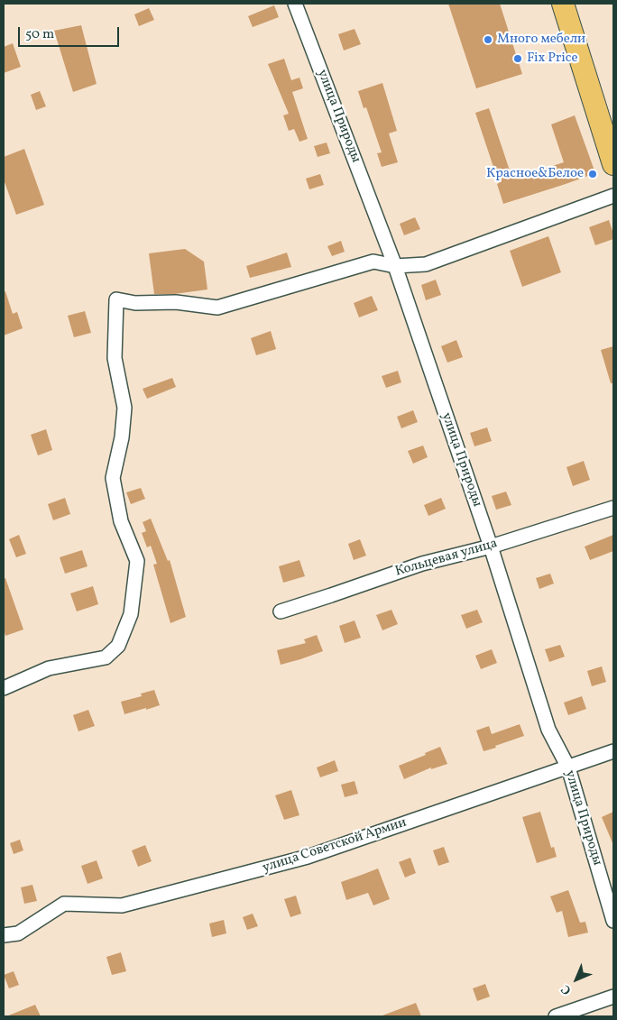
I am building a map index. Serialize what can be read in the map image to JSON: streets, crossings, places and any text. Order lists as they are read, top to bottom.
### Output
{
  "streets": {
    "street": ["улица Природы", "Кольцевая улица", "улица Советской Армии"]
  },
  "crossings": [
    ["улица Природы", "Кольцевая улица"],
    ["улица Природы", "улица Советской Армии"]
  ],
  "places": ["Много мебели", "Fix Price", "Красное&Белое"],
  "scale_bar": "50 m",
  "north": "bottom left"
}
